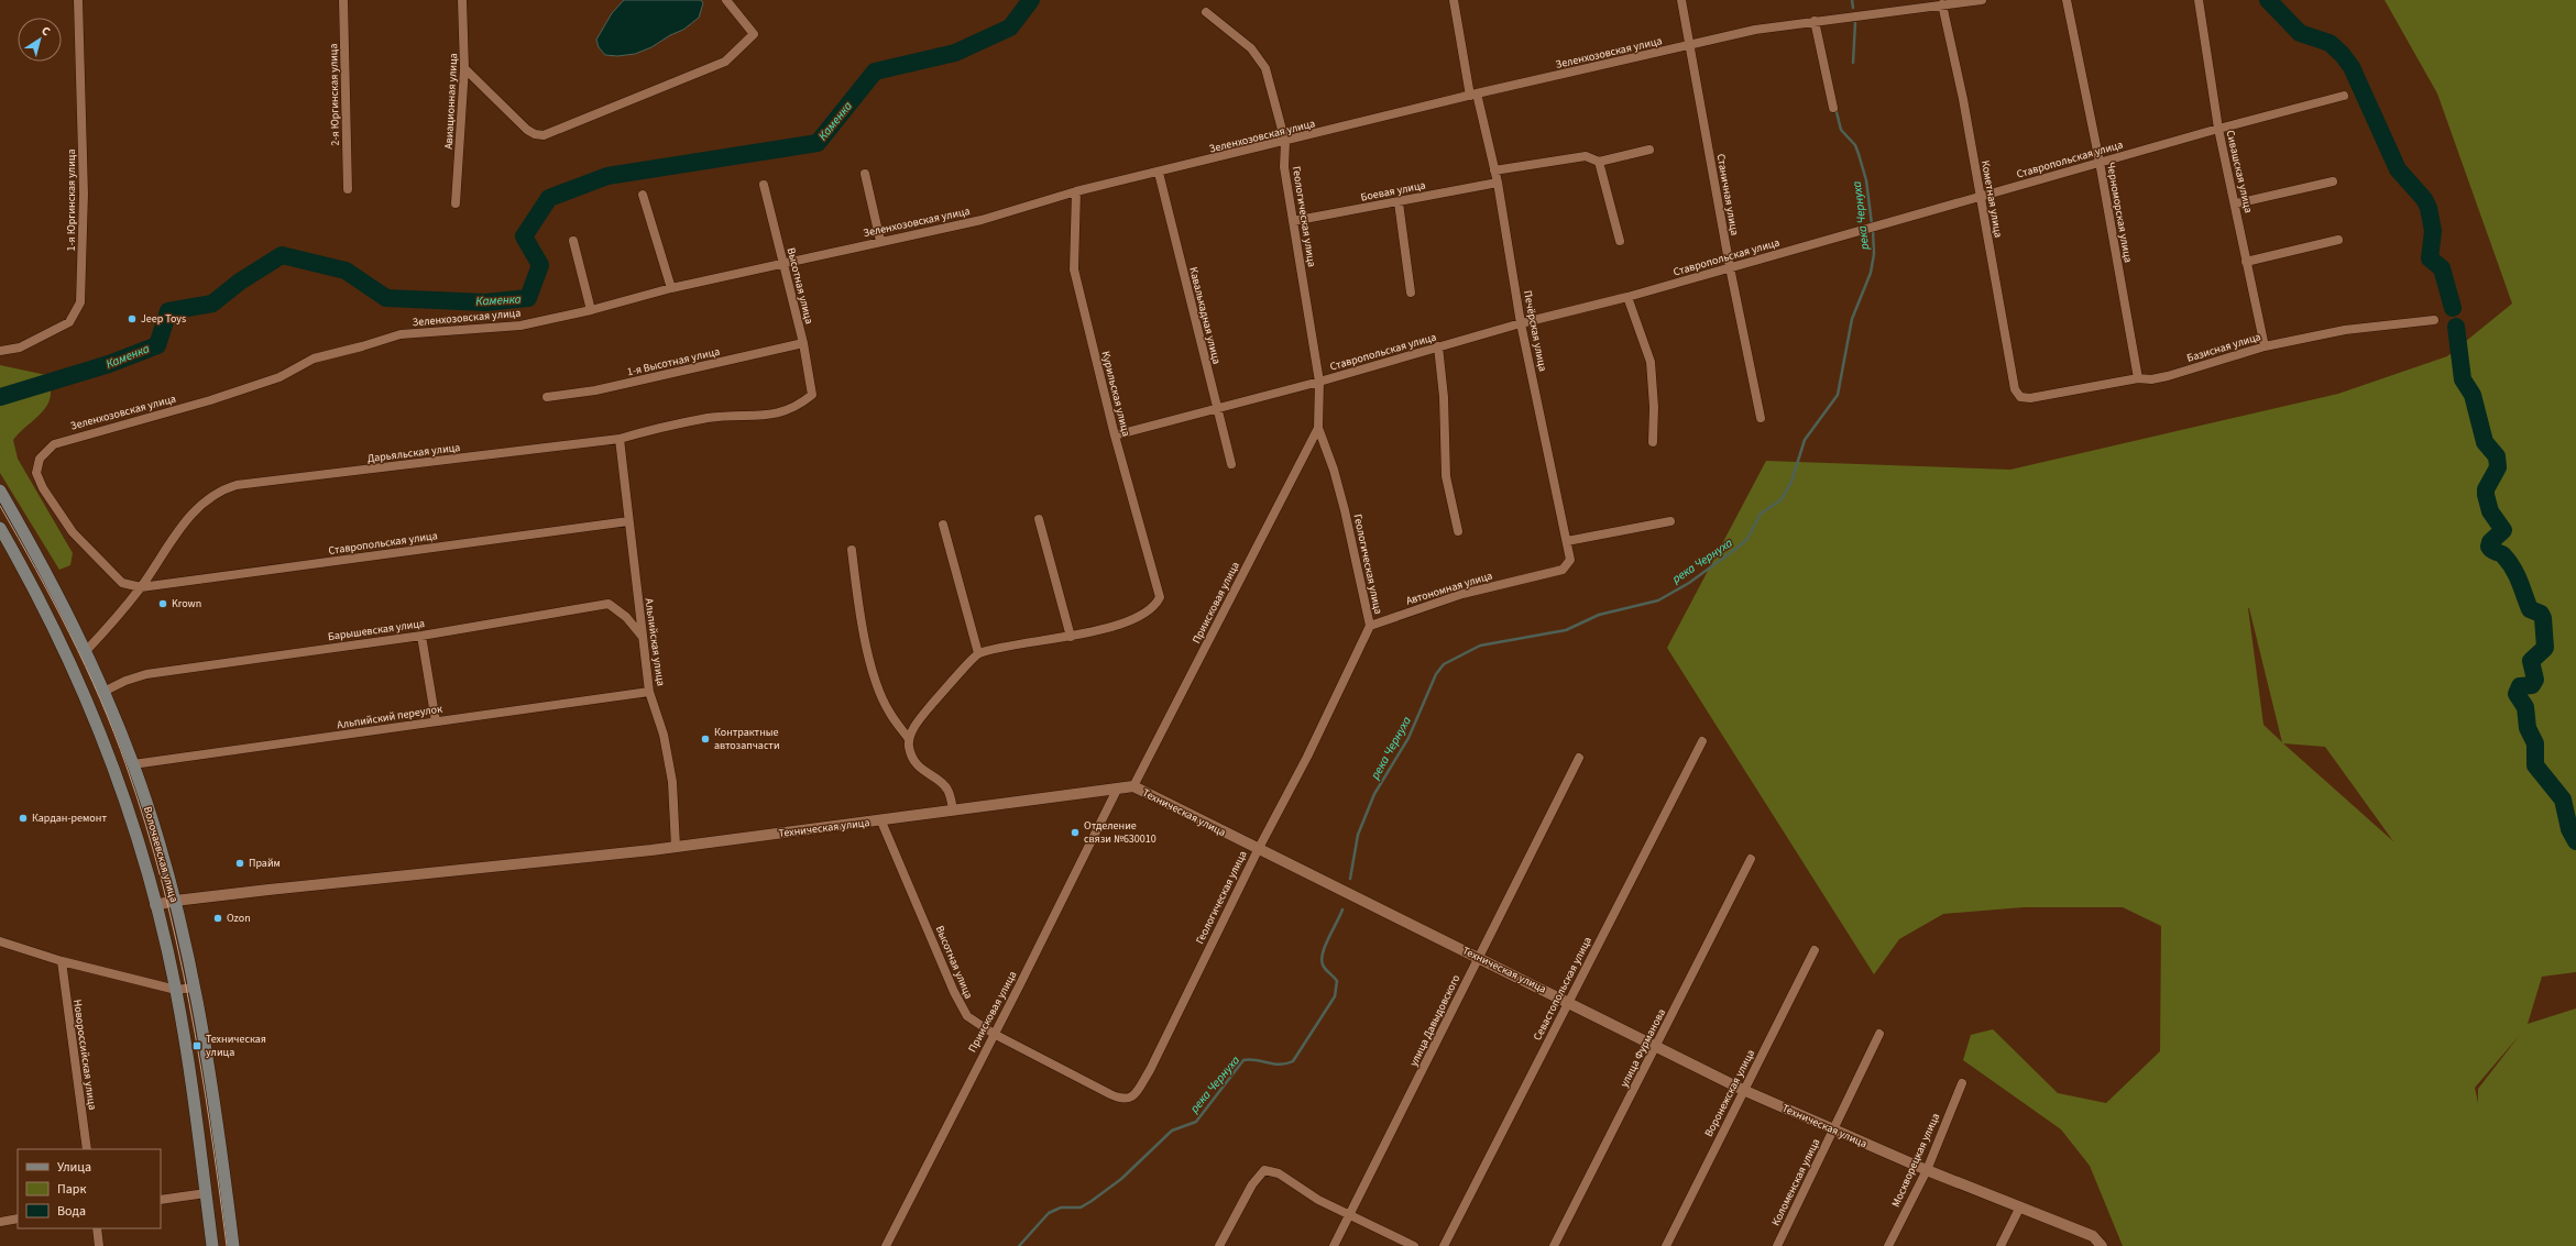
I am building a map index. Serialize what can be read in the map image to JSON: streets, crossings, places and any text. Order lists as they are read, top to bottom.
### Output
{
  "streets": {
    "main road": ["Волочаевская улица"],
    "street": [
      "Зеленхозовская улица",
      "2-я Юргинская улица",
      "Авиационная улица",
      "Ставропольская улица",
      "Сивашская улица",
      "Боевая улица",
      "Станичная улица",
      "Кометная улица",
      "1-я Юргинская улица",
      "Черноморская улица",
      "Геологическая улица",
      "Высотная улица",
      "Кавалькадная улица",
      "Печёрская улица",
      "Базисная улица",
      "1-я Высотная улица",
      "Курильская улица",
      "Дарьяльская улица",
      "Автономная улица",
      "Приисковая улица",
      "Барышевская улица",
      "Альпийская улица",
      "Альпийский переулок",
      "Техническая улица",
      "Севастопольская улица",
      "улица Давыдовского",
      "улица Фурманова",
      "Новороссийская улица",
      "Воронежская улица",
      "Москворецкая улица",
      "Коломенская улица"
    ]
  },
  "crossings": [
    ["Зеленхозовская улица", "Ставропольская улица"],
    ["Зеленхозовская улица", "Станичная улица"],
    ["Зеленхозовская улица", "Кометная улица"],
    ["Зеленхозовская улица", "Геологическая улица"],
    ["Зеленхозовская улица", "Высотная улица"],
    ["Зеленхозовская улица", "Кавалькадная улица"],
    ["Зеленхозовская улица", "Печёрская улица"],
    ["Зеленхозовская улица", "Курильская улица"],
    ["Зеленхозовская улица", "Дарьяльская улица"],
    ["Ставропольская улица", "Сивашская улица"],
    ["Ставропольская улица", "Станичная улица"],
    ["Ставропольская улица", "Кометная улица"],
    ["Ставропольская улица", "Черноморская улица"],
    ["Ставропольская улица", "Геологическая улица"],
    ["Ставропольская улица", "Кавалькадная улица"],
    ["Ставропольская улица", "Печёрская улица"],
    ["Ставропольская улица", "Курильская улица"],
    ["Ставропольская улица", "Дарьяльская улица"],
    ["Ставропольская улица", "Альпийская улица"],
    ["Сивашская улица", "Базисная улица"],
    ["Боевая улица", "Геологическая улица"],
    ["Боевая улица", "Печёрская улица"],
    ["Кометная улица", "Базисная улица"],
    ["Черноморская улица", "Базисная улица"],
    ["Геологическая улица", "Высотная улица"],
    ["Геологическая улица", "Автономная улица"],
    ["Геологическая улица", "Приисковая улица"],
    ["Геологическая улица", "Техническая улица"],
    ["Высотная улица", "1-я Высотная улица"],
    ["Высотная улица", "Дарьяльская улица"],
    ["Высотная улица", "Приисковая улица"],
    ["Высотная улица", "Техническая улица"],
    ["Печёрская улица", "Автономная улица"],
    ["Дарьяльская улица", "Альпийская улица"],
    ["Дарьяльская улица", "Волочаевская улица"],
    ["Приисковая улица", "Техническая улица"],
    ["Барышевская улица", "Альпийская улица"],
    ["Барышевская улица", "Волочаевская улица"],
    ["Альпийская улица", "Альпийский переулок"],
    ["Альпийская улица", "Техническая улица"],
    ["Альпийский переулок", "Волочаевская улица"],
    ["Техническая улица", "Волочаевская улица"],
    ["Техническая улица", "Севастопольская улица"],
    ["Техническая улица", "улица Давыдовского"],
    ["Техническая улица", "улица Фурманова"],
    ["Техническая улица", "Воронежская улица"],
    ["Техническая улица", "Москворецкая улица"],
    ["Техническая улица", "Коломенская улица"]
  ],
  "water": ["Каменка", "река Чернуха"],
  "places": {
    "other": [
      "Jeep Toys",
      "Krown",
      "Контрактные автозапчасти",
      "Кардан-ремонт",
      "Отделение связи №630010",
      "Прайм",
      "Ozon"
    ],
    "transit": ["Техническая улица"]
  },
  "legend": ["Улица", "Парк", "Вода"],
  "north": "top right"
}
